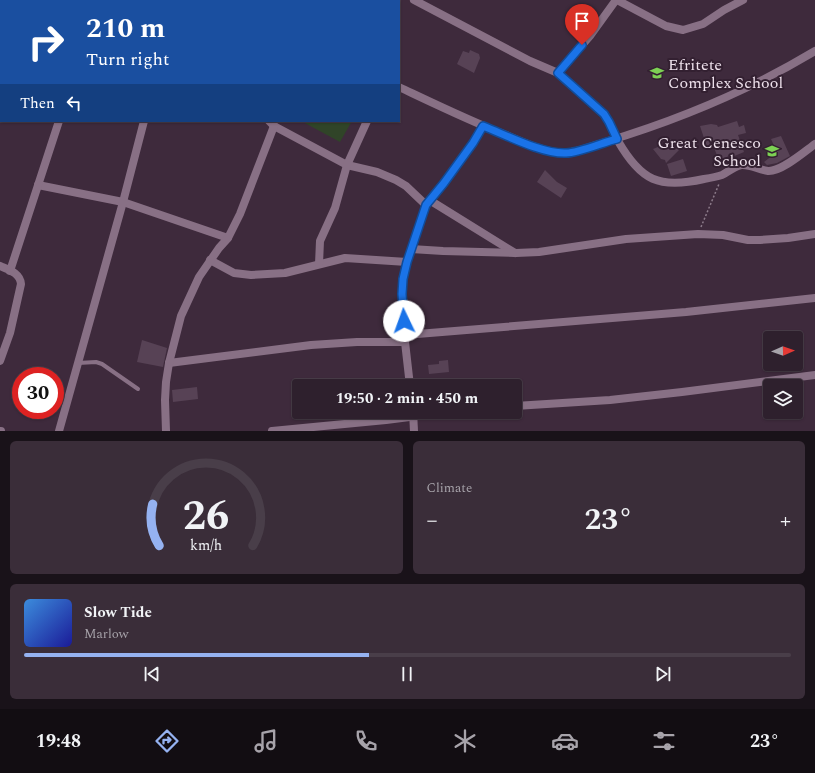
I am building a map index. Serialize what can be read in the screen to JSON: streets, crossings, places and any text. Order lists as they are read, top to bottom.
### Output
{
  "places": {
    "school or university": ["Efritete Complex School", "Great Cenesco School"]
  },
  "north": "right",
  "page": {
    "turn": ["210 m", "Turn right"],
    "then": "Then",
    "limit": "30",
    "trip": "19:50 · 2 min · 450 m",
    "tile": "Climate",
    "heat": ["−", "23°", "+"],
    "song": ["Slow Tide", "Marlow"],
    "tabs": ["19:48", "23°"],
    "gauge": ["26", "km/h"]
  }
}
